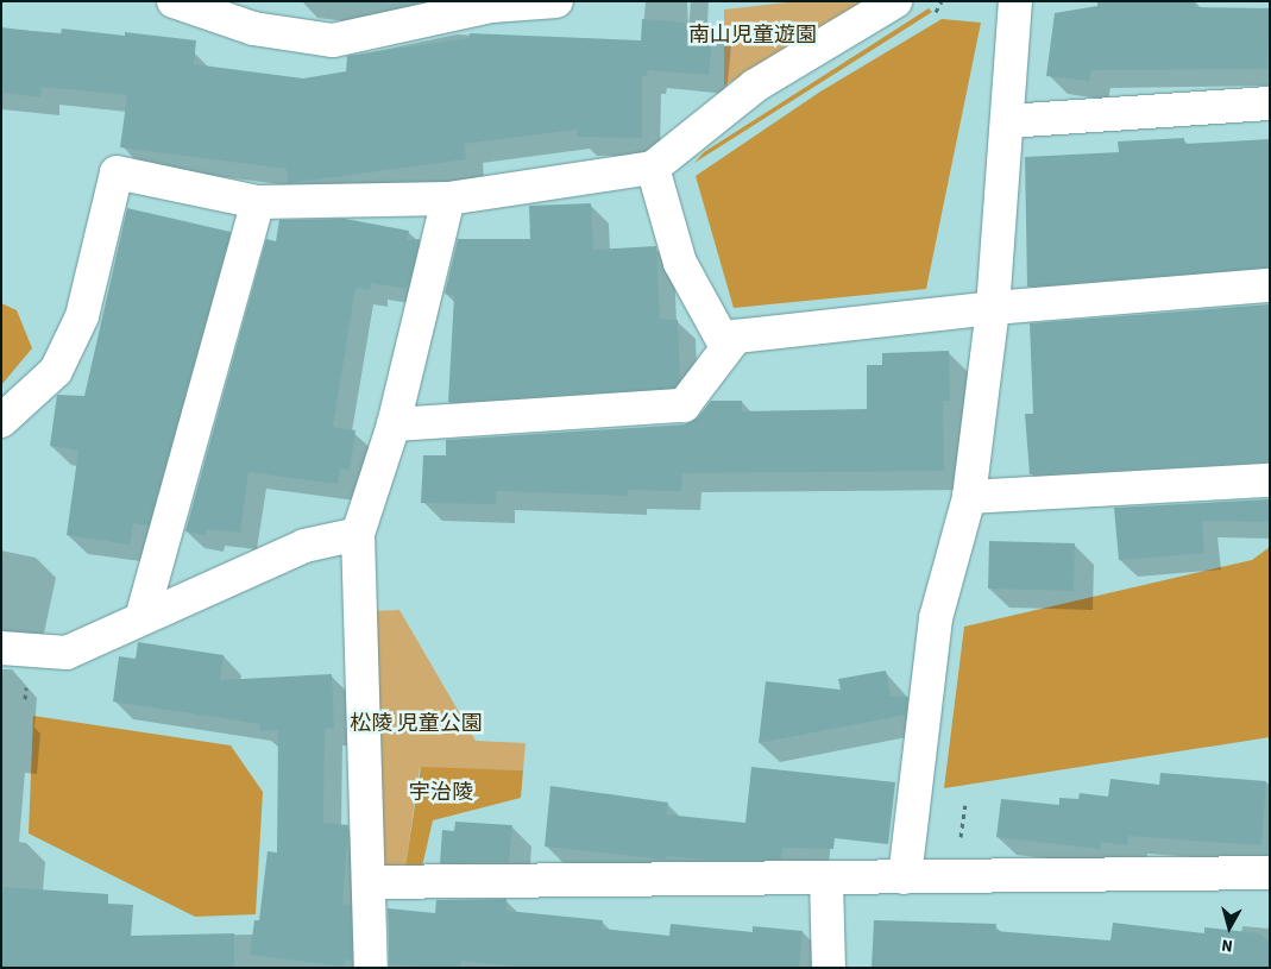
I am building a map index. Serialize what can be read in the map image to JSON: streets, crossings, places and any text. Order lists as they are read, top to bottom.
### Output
{
  "parks": ["南山児童遊園", "松陵 児童公園", "宇治陵"],
  "north": "bottom"
}
